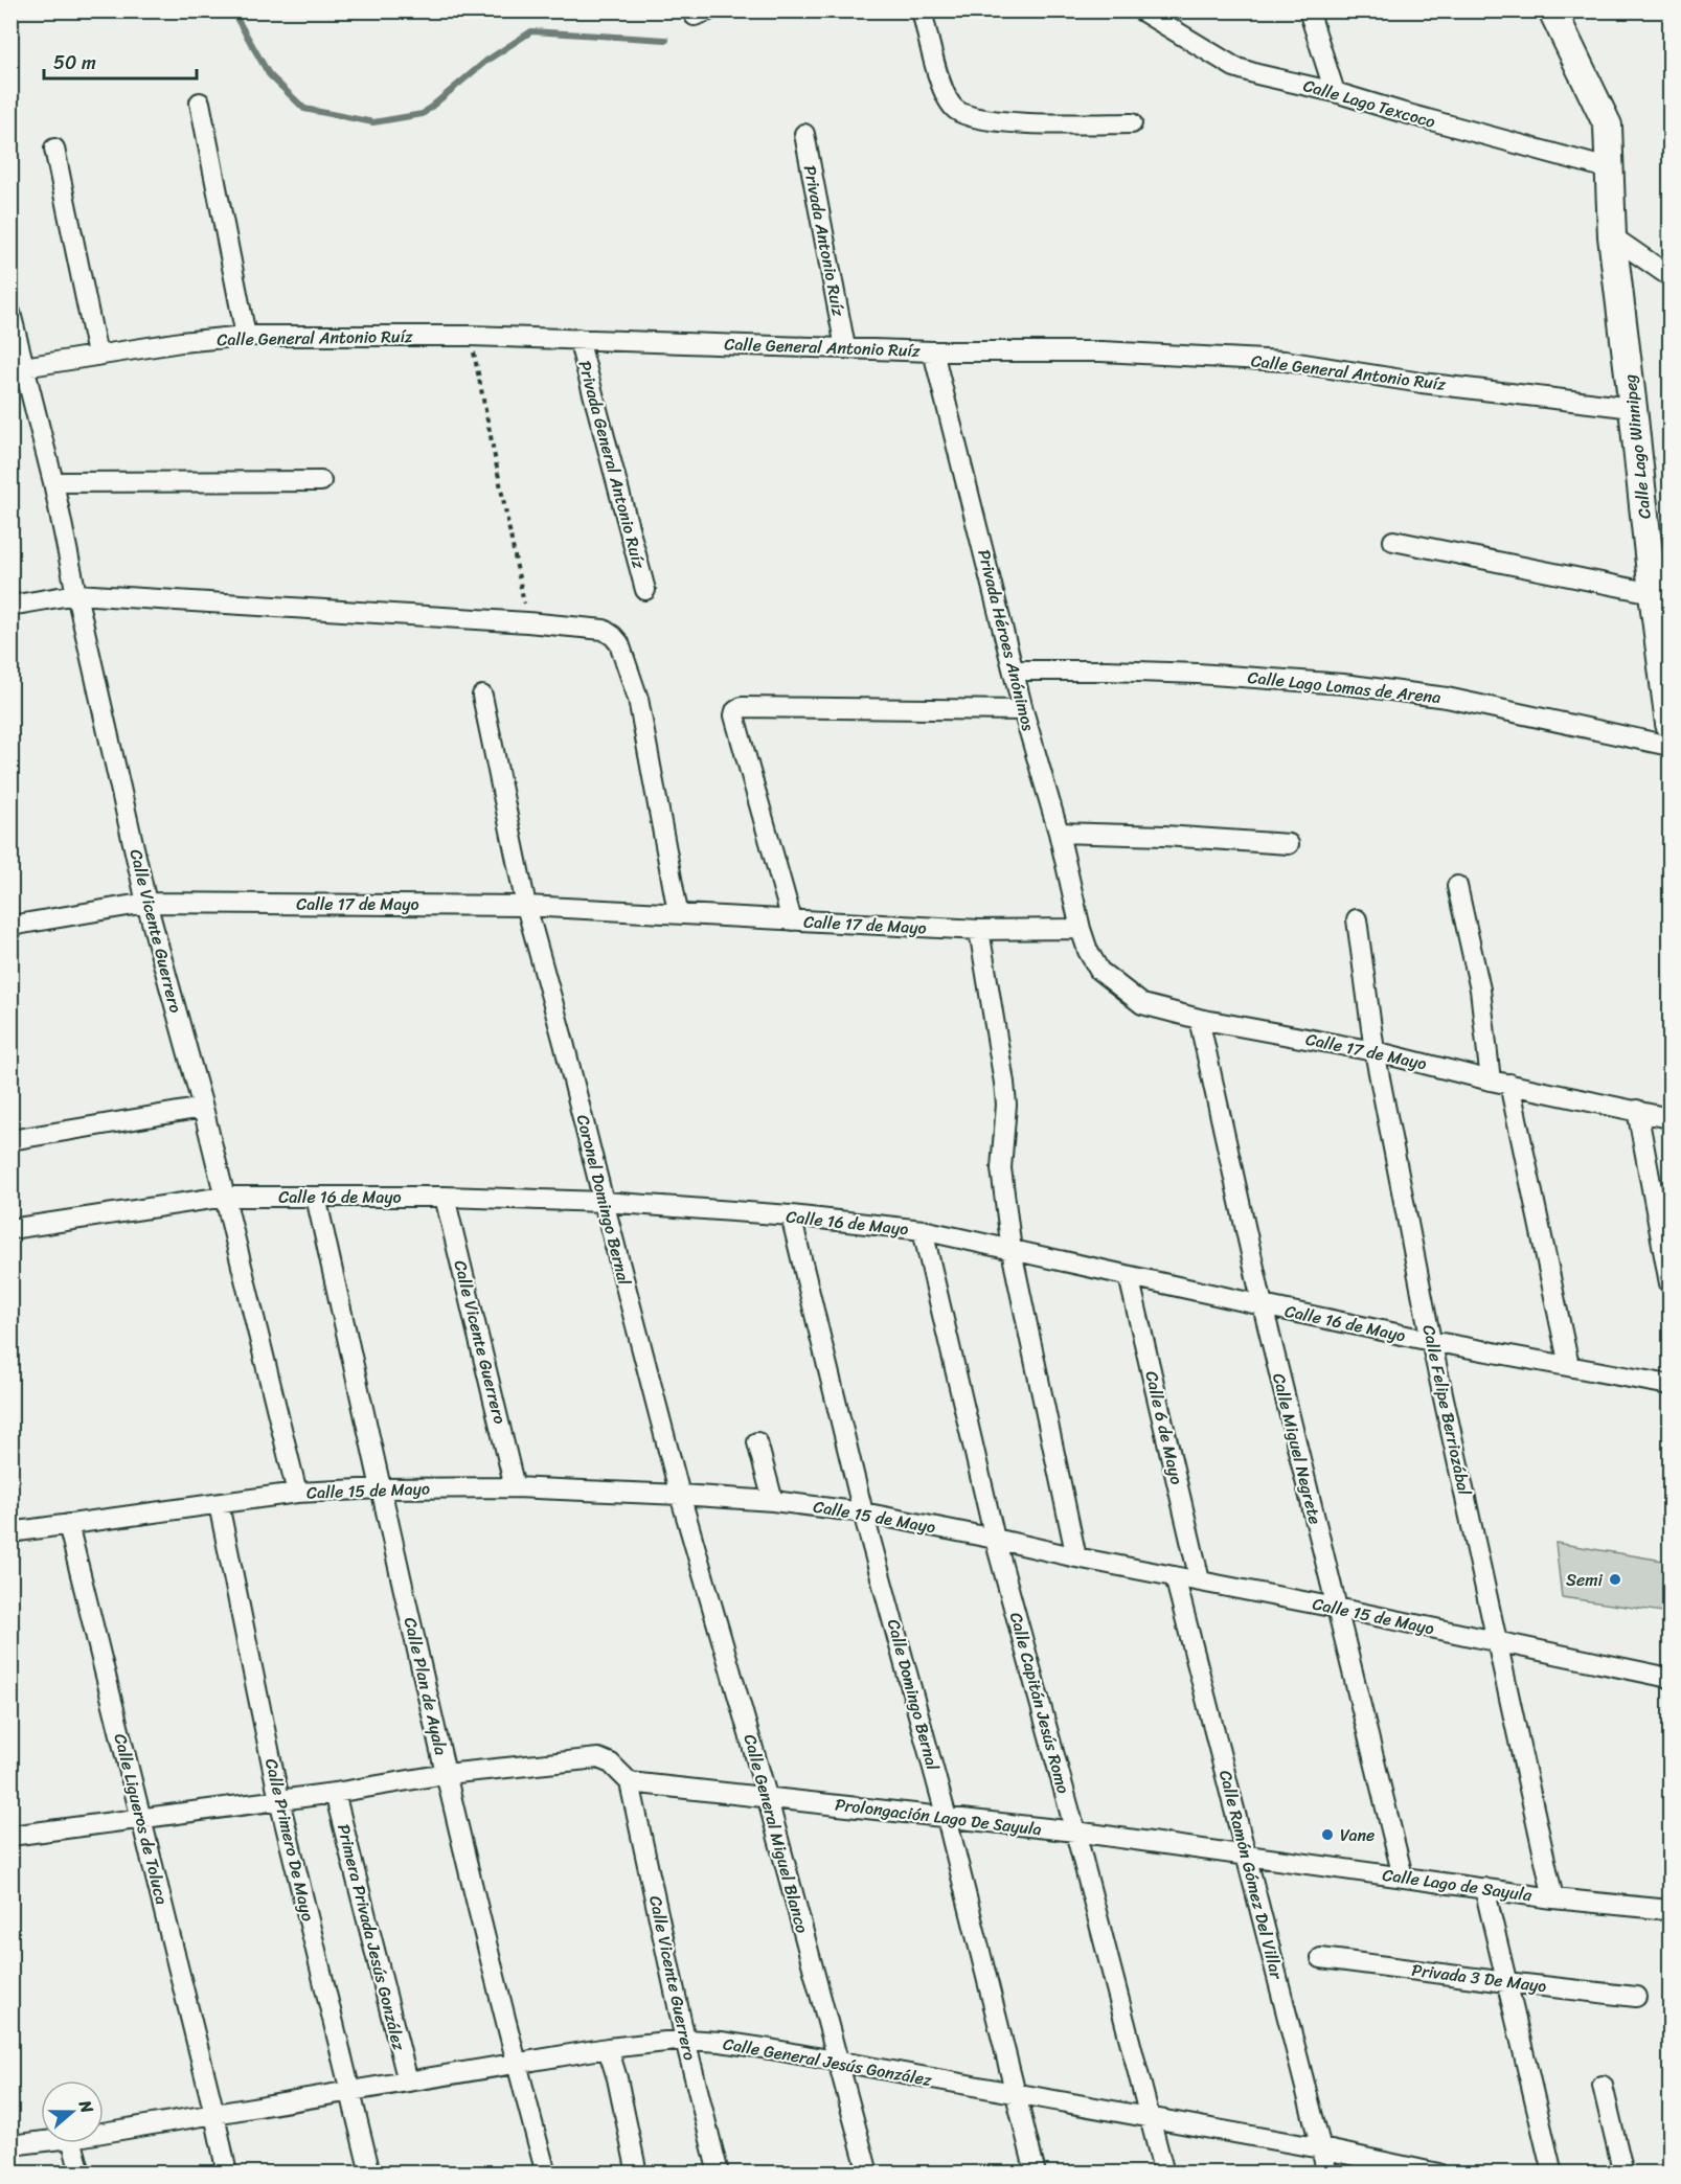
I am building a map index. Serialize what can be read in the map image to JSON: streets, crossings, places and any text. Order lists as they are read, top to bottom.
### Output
{
  "streets": {
    "main road": ["Calle Lago Winnipeg"],
    "street": [
      "Calle Lago Texcoco",
      "Privada Antonio Ruíz",
      "Calle General Antonio Ruíz",
      "Privada General Antonio Ruíz",
      "Privada Héroes Anónimos",
      "Calle Lago Lomas de Arena",
      "Calle 17 de Mayo",
      "Calle Vicente Guerrero",
      "Calle 16 de Mayo",
      "Coronel Domingo Bernal",
      "Calle Felipe Berriozábal",
      "Calle 6 de Mayo",
      "Calle Miguel Negrete",
      "Calle 15 de Mayo",
      "Calle Plan de Ayala",
      "Calle Domingo Bernal",
      "Calle Capitán Jesús Romo",
      "Prolongación Lago De Sayula",
      "Calle Ligueros de Toluca",
      "Calle General Miguel Blanco",
      "Calle Primero De Mayo",
      "Calle Ramón Gómez Del Villar",
      "Calle Lago de Sayula",
      "Primera Privada Jesús González",
      "Privada 3 De Mayo",
      "Calle General Jesús González"
    ]
  },
  "crossings": [
    ["Calle Lago Texcoco", "Calle Lago Winnipeg"],
    ["Privada Antonio Ruíz", "Calle General Antonio Ruíz"],
    ["Calle General Antonio Ruíz", "Calle Lago Winnipeg"],
    ["Calle General Antonio Ruíz", "Privada General Antonio Ruíz"],
    ["Calle General Antonio Ruíz", "Privada Héroes Anónimos"],
    ["Calle General Antonio Ruíz", "Calle Vicente Guerrero"],
    ["Privada Héroes Anónimos", "Calle Lago Lomas de Arena"],
    ["Privada Héroes Anónimos", "Calle 17 de Mayo"],
    ["Calle 17 de Mayo", "Calle Vicente Guerrero"],
    ["Calle 17 de Mayo", "Coronel Domingo Bernal"],
    ["Calle 17 de Mayo", "Calle Felipe Berriozábal"],
    ["Calle 17 de Mayo", "Calle Miguel Negrete"],
    ["Calle Vicente Guerrero", "Calle 16 de Mayo"],
    ["Calle Vicente Guerrero", "Calle 15 de Mayo"],
    ["Calle Vicente Guerrero", "Prolongación Lago De Sayula"],
    ["Calle Vicente Guerrero", "Calle General Jesús González"],
    ["Calle 16 de Mayo", "Coronel Domingo Bernal"],
    ["Calle 16 de Mayo", "Calle Felipe Berriozábal"],
    ["Calle 16 de Mayo", "Calle 6 de Mayo"],
    ["Calle 16 de Mayo", "Calle Miguel Negrete"],
    ["Calle 16 de Mayo", "Calle Plan de Ayala"],
    ["Calle 16 de Mayo", "Calle Domingo Bernal"],
    ["Calle 16 de Mayo", "Calle Capitán Jesús Romo"],
    ["Coronel Domingo Bernal", "Calle 15 de Mayo"],
    ["Coronel Domingo Bernal", "Calle General Miguel Blanco"],
    ["Calle Felipe Berriozábal", "Calle 15 de Mayo"],
    ["Calle Felipe Berriozábal", "Calle Lago de Sayula"],
    ["Calle 6 de Mayo", "Calle 15 de Mayo"],
    ["Calle Miguel Negrete", "Calle 15 de Mayo"],
    ["Calle Miguel Negrete", "Calle Lago de Sayula"],
    ["Calle 15 de Mayo", "Calle Plan de Ayala"],
    ["Calle 15 de Mayo", "Calle Domingo Bernal"],
    ["Calle 15 de Mayo", "Calle Capitán Jesús Romo"],
    ["Calle 15 de Mayo", "Calle Ligueros de Toluca"],
    ["Calle 15 de Mayo", "Calle General Miguel Blanco"],
    ["Calle 15 de Mayo", "Calle Primero De Mayo"],
    ["Calle 15 de Mayo", "Calle Ramón Gómez Del Villar"],
    ["Calle Plan de Ayala", "Calle General Jesús González"],
    ["Calle Domingo Bernal", "Prolongación Lago De Sayula"],
    ["Calle Domingo Bernal", "Calle General Jesús González"],
    ["Calle Capitán Jesús Romo", "Prolongación Lago De Sayula"],
    ["Calle Capitán Jesús Romo", "Calle General Jesús González"],
    ["Prolongación Lago De Sayula", "Calle General Miguel Blanco"],
    ["Prolongación Lago De Sayula", "Calle Ramón Gómez Del Villar"],
    ["Prolongación Lago De Sayula", "Calle Lago de Sayula"],
    ["Calle Ligueros de Toluca", "Calle General Jesús González"],
    ["Calle General Miguel Blanco", "Calle General Jesús González"],
    ["Calle Primero De Mayo", "Calle General Jesús González"],
    ["Calle Ramón Gómez Del Villar", "Calle Lago de Sayula"],
    ["Calle Ramón Gómez Del Villar", "Calle General Jesús González"],
    ["Primera Privada Jesús González", "Calle General Jesús González"]
  ],
  "places": ["Semi", "Vane"],
  "scale_bar": "50 m",
  "north": "right"
}
